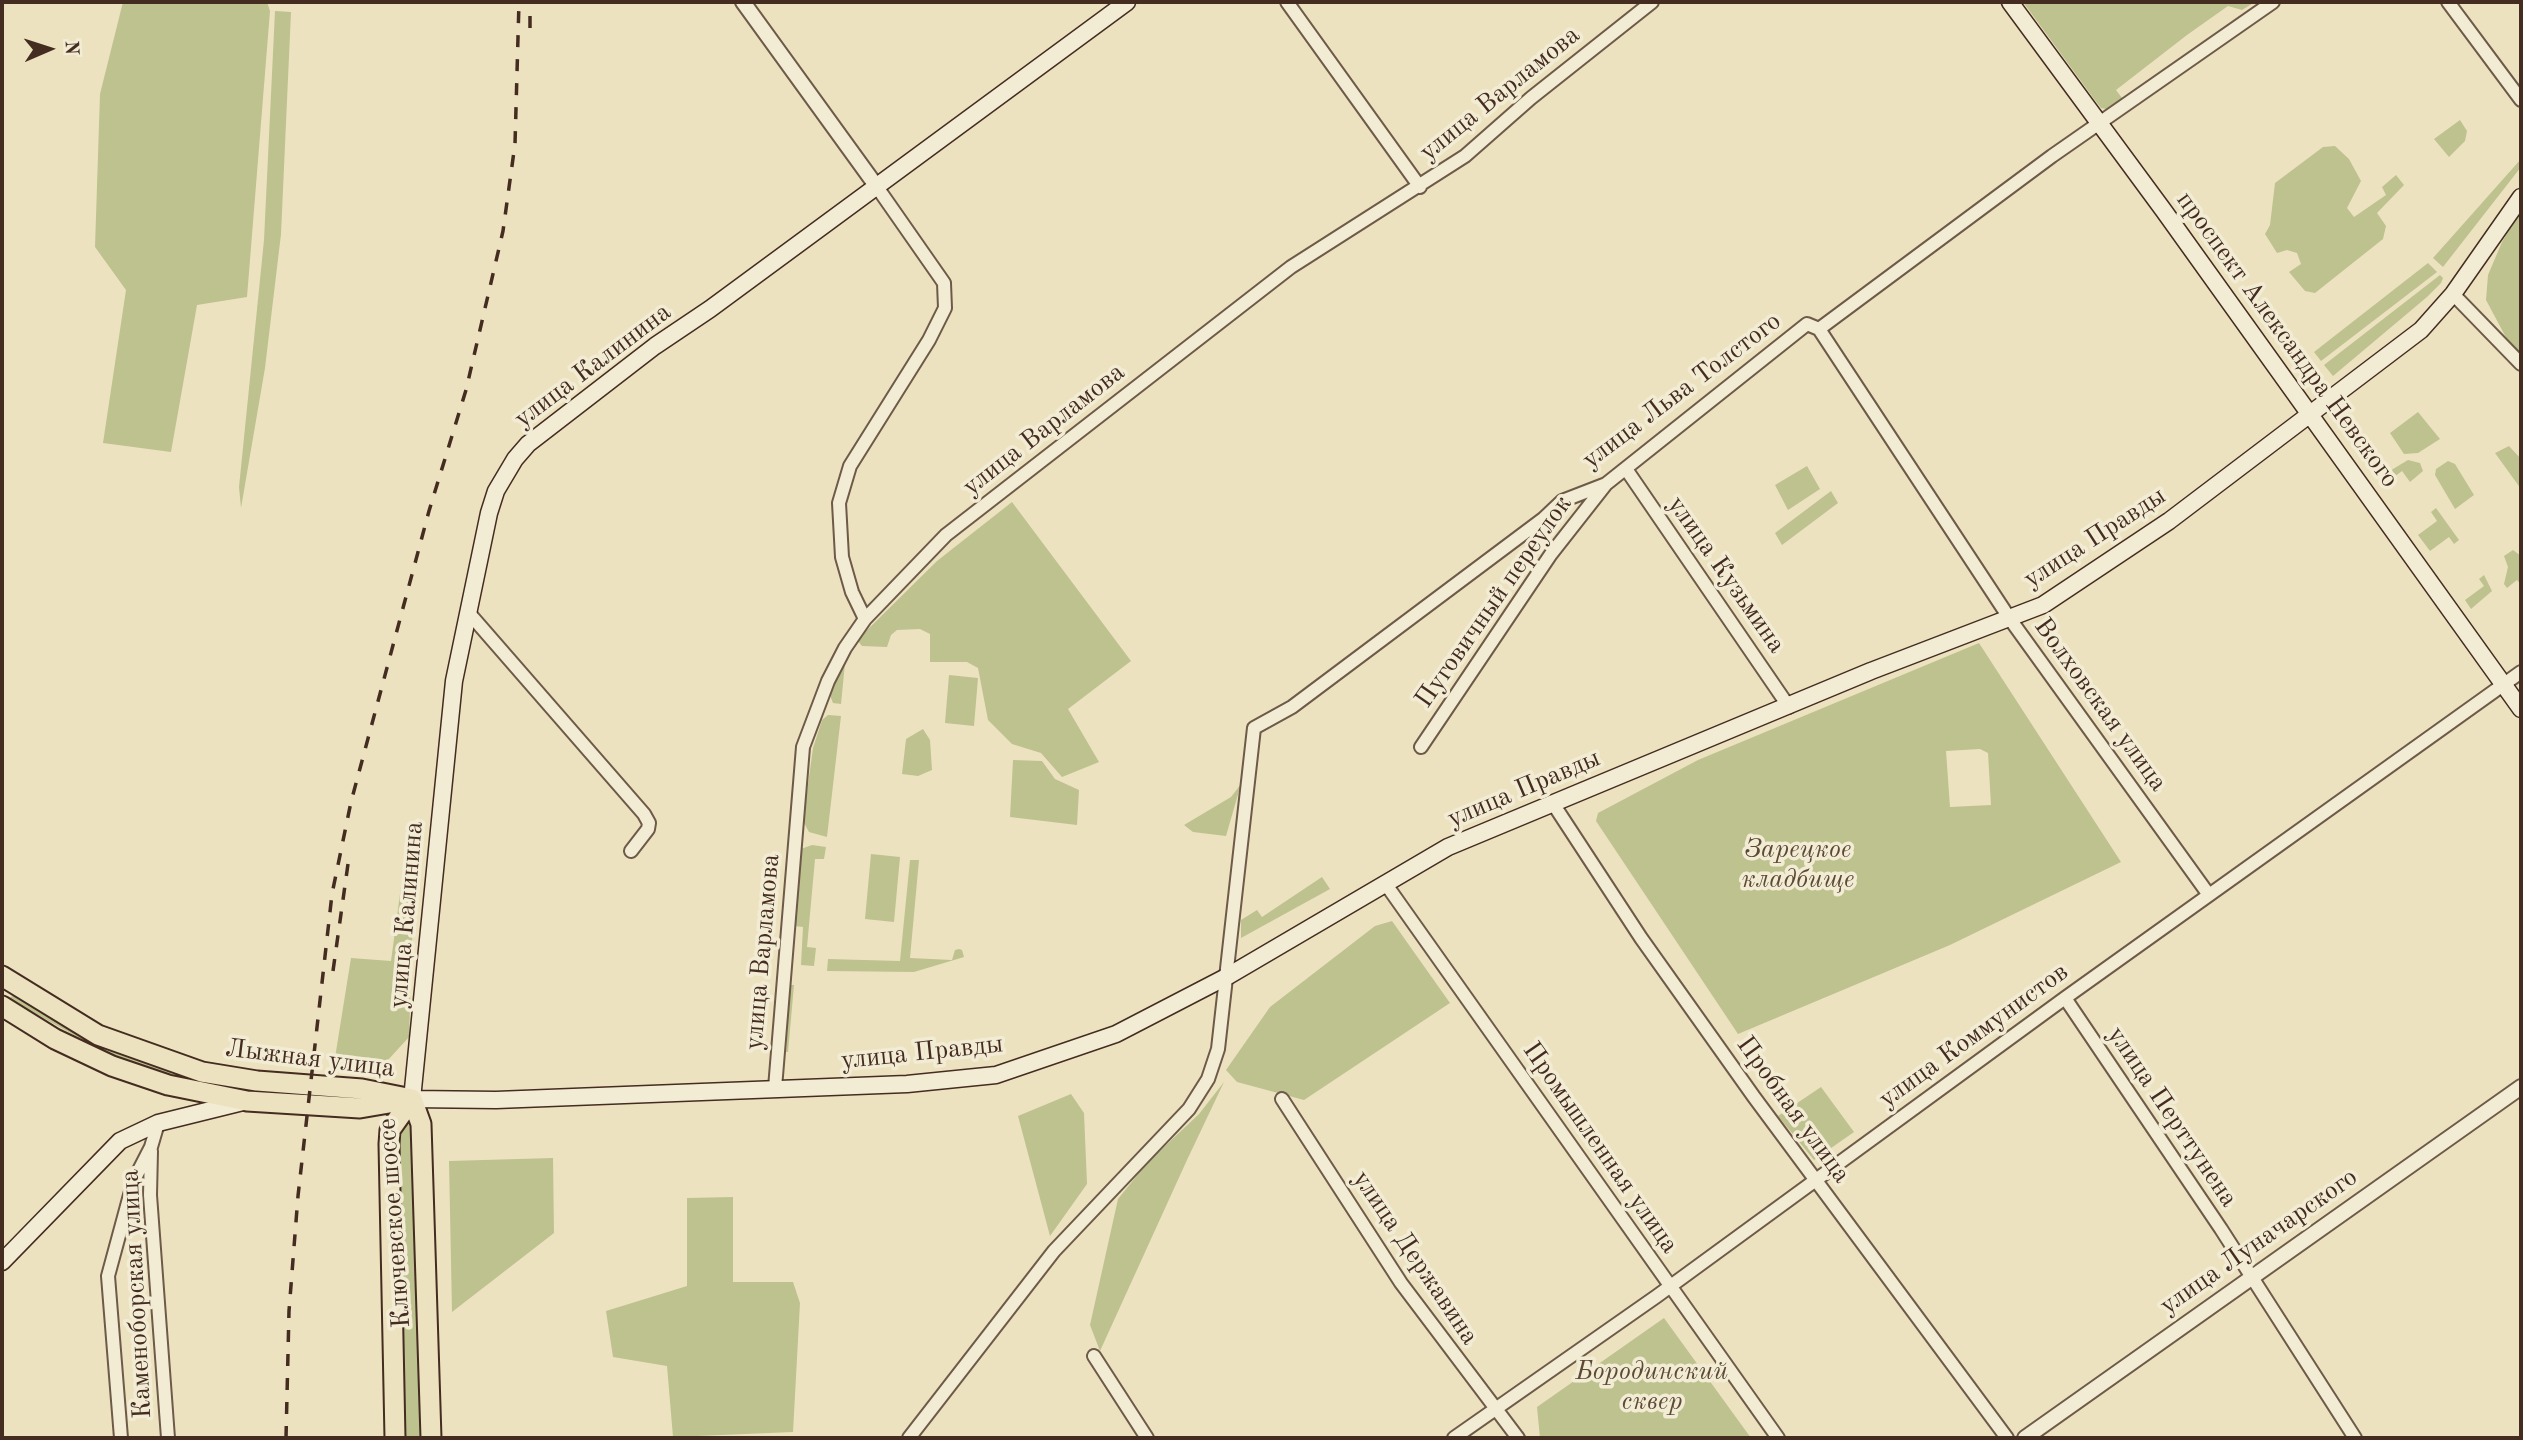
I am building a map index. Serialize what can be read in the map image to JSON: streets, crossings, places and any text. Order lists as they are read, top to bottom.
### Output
{
  "streets": {
    "main road": [
      "проспект Александра Невского",
      "улица Калинина",
      "улица Правды",
      "Лыжная улица",
      "Ключевское шоссе"
    ],
    "street": [
      "улица Варламова",
      "улица Льва Толстого",
      "улица Кузьмина",
      "Пуговичный переулок",
      "Волховская улица",
      "улица Коммунистов",
      "Пробная улица",
      "улица Перттунена",
      "Промышленная улица",
      "улица Луначарского",
      "улица Державина",
      "Каменоборская улица"
    ]
  },
  "crossings": [
    ["улица Варламова", "улица Правды"],
    ["проспект Александра Невского", "улица Льва Толстого"],
    ["проспект Александра Невского", "улица Правды"],
    ["проспект Александра Невского", "улица Коммунистов"],
    ["улица Калинина", "улица Правды"],
    ["улица Калинина", "Лыжная улица"],
    ["улица Калинина", "Ключевское шоссе"],
    ["улица Льва Толстого", "улица Правды"],
    ["улица Льва Толстого", "улица Кузьмина"],
    ["улица Льва Толстого", "Пуговичный переулок"],
    ["улица Льва Толстого", "Волховская улица"],
    ["улица Правды", "улица Кузьмина"],
    ["улица Правды", "Волховская улица"],
    ["улица Правды", "Лыжная улица"],
    ["улица Правды", "Пробная улица"],
    ["улица Правды", "Промышленная улица"],
    ["улица Правды", "Ключевское шоссе"],
    ["Волховская улица", "улица Коммунистов"],
    ["улица Коммунистов", "Пробная улица"],
    ["улица Коммунистов", "улица Перттунена"],
    ["улица Коммунистов", "Промышленная улица"],
    ["улица Коммунистов", "улица Державина"],
    ["Лыжная улица", "Ключевское шоссе"],
    ["улица Перттунена", "улица Луначарского"]
  ],
  "parks": ["Зарецкое кладбище", "Бородинский сквер"],
  "north": "right"
}
